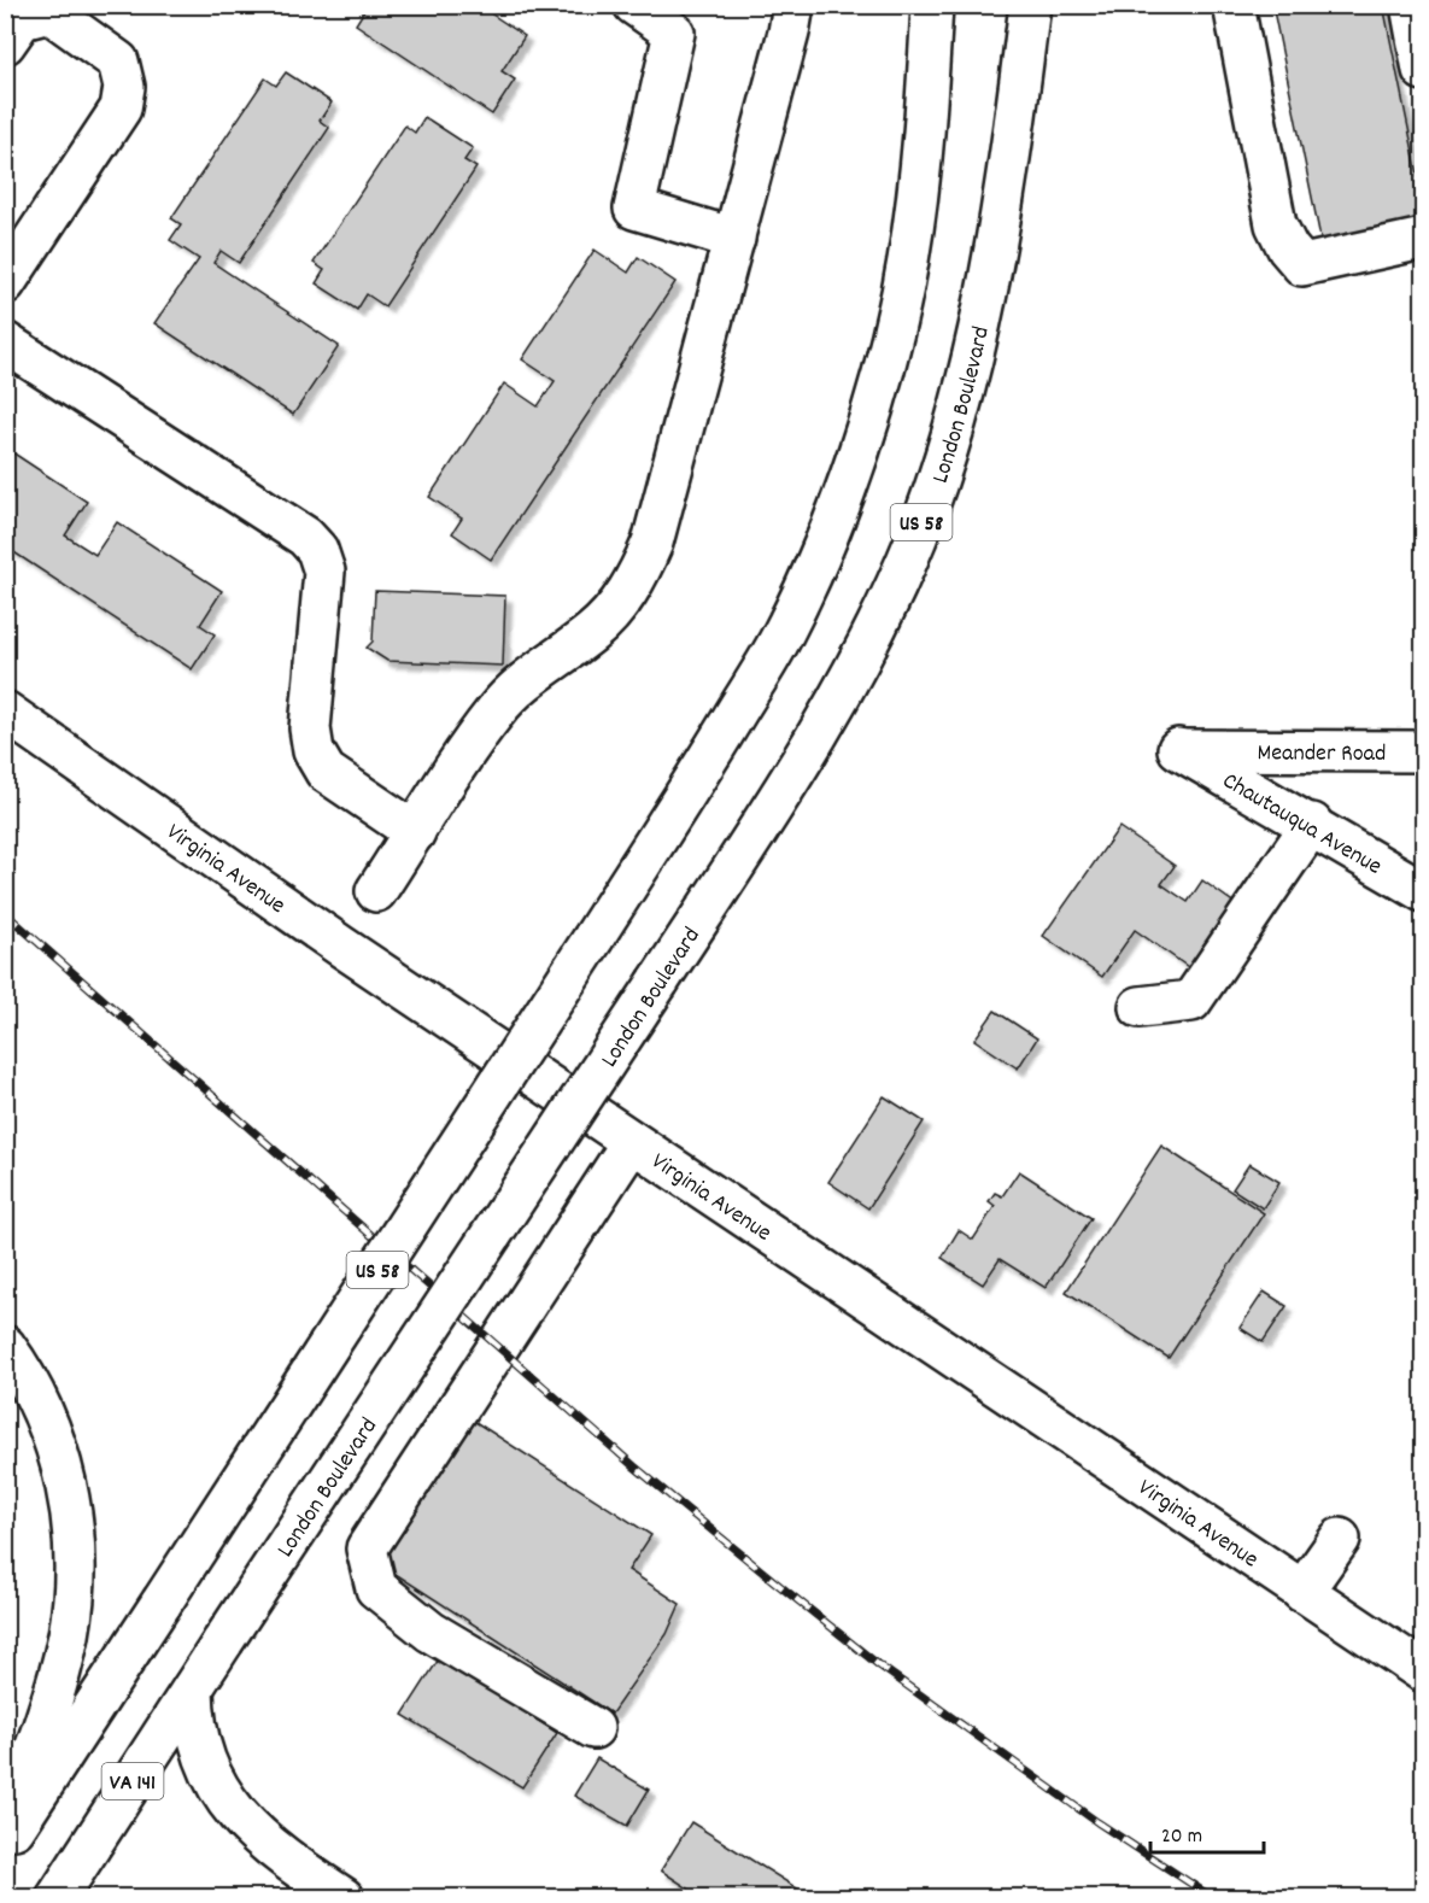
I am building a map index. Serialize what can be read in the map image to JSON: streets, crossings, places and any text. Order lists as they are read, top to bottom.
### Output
{
  "streets": {
    "main road": [
      "London Boulevard",
      "US 58",
      "Meander Road",
      "Chautauqua Avenue",
      "Virginia Avenue",
      "VA 141"
    ]
  },
  "crossings": [
    ["Meander Road", "Chautauqua Avenue"]
  ],
  "scale_bar": "20 m"
}
